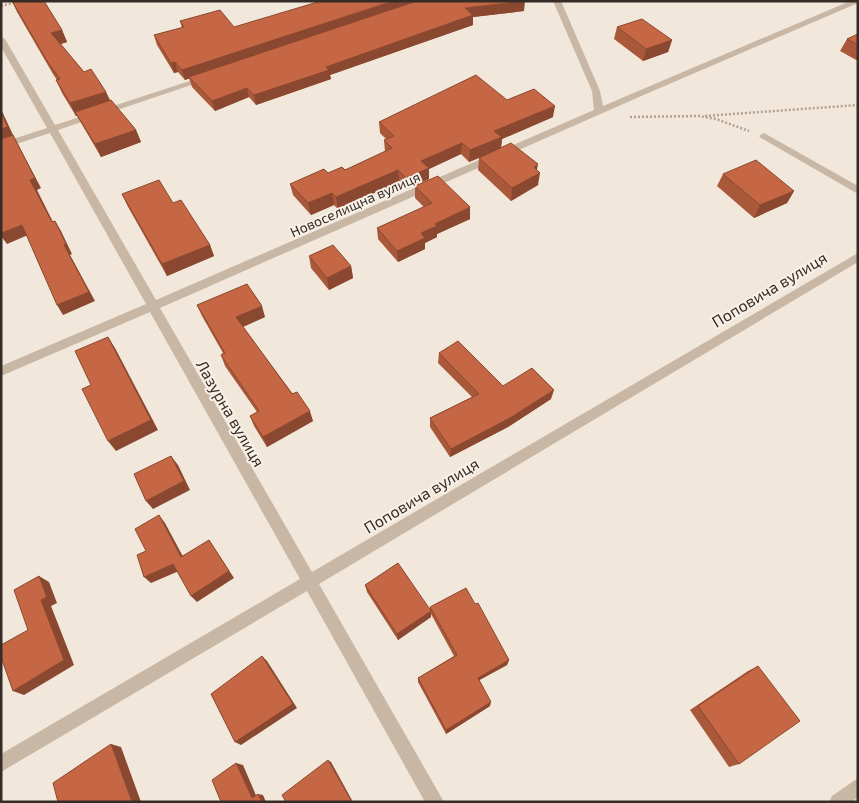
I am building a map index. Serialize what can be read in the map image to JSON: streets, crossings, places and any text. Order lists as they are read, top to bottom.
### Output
{
  "streets": {
    "street": ["Новоселищна вулиця", "Поповича вулиця", "Лазурна вулиця"]
  },
  "crossings": [
    ["Новоселищна вулиця", "Лазурна вулиця"],
    ["Поповича вулиця", "Лазурна вулиця"]
  ]
}
